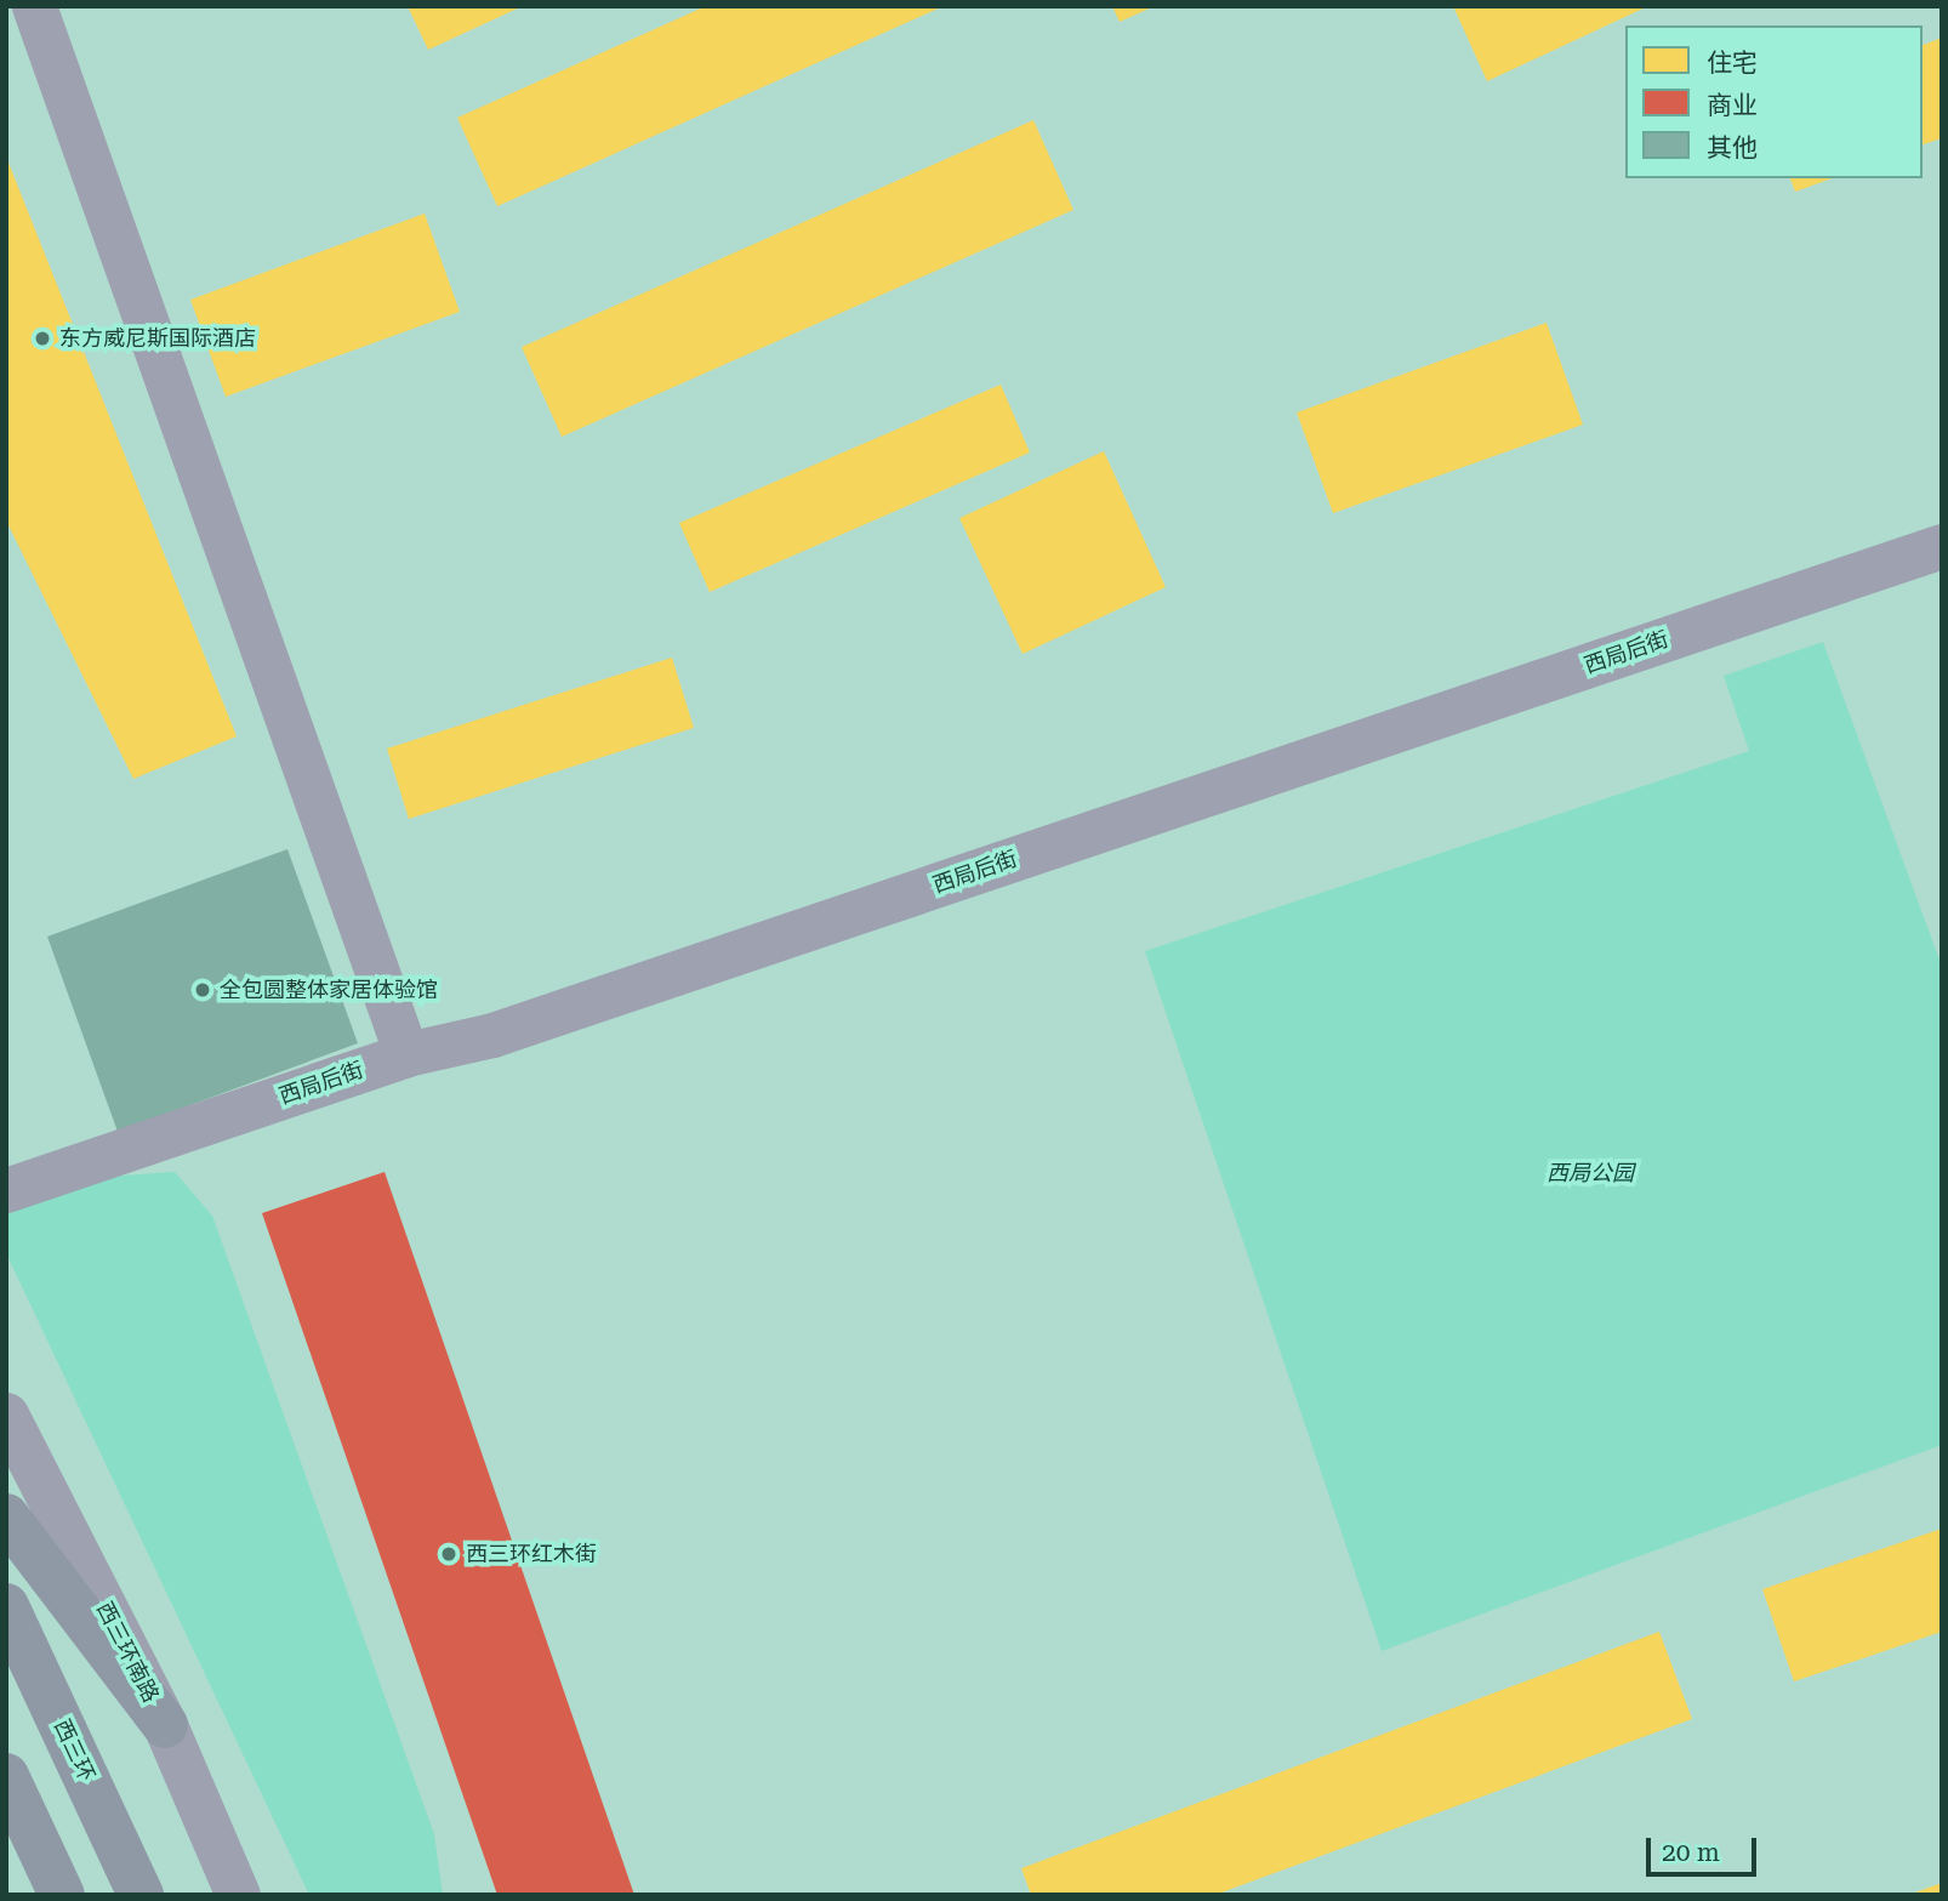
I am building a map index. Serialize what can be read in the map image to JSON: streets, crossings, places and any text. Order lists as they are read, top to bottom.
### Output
{
  "streets": {
    "highway": ["西三环"],
    "street": ["西局后街", "西三环南路"]
  },
  "parks": ["西局公园"],
  "places": ["东方威尼斯国际酒店", "全包圆整体家居体验馆", "西三环红木街"],
  "legend": ["住宅", "商业", "其他"],
  "scale_bar": "20 m"
}
